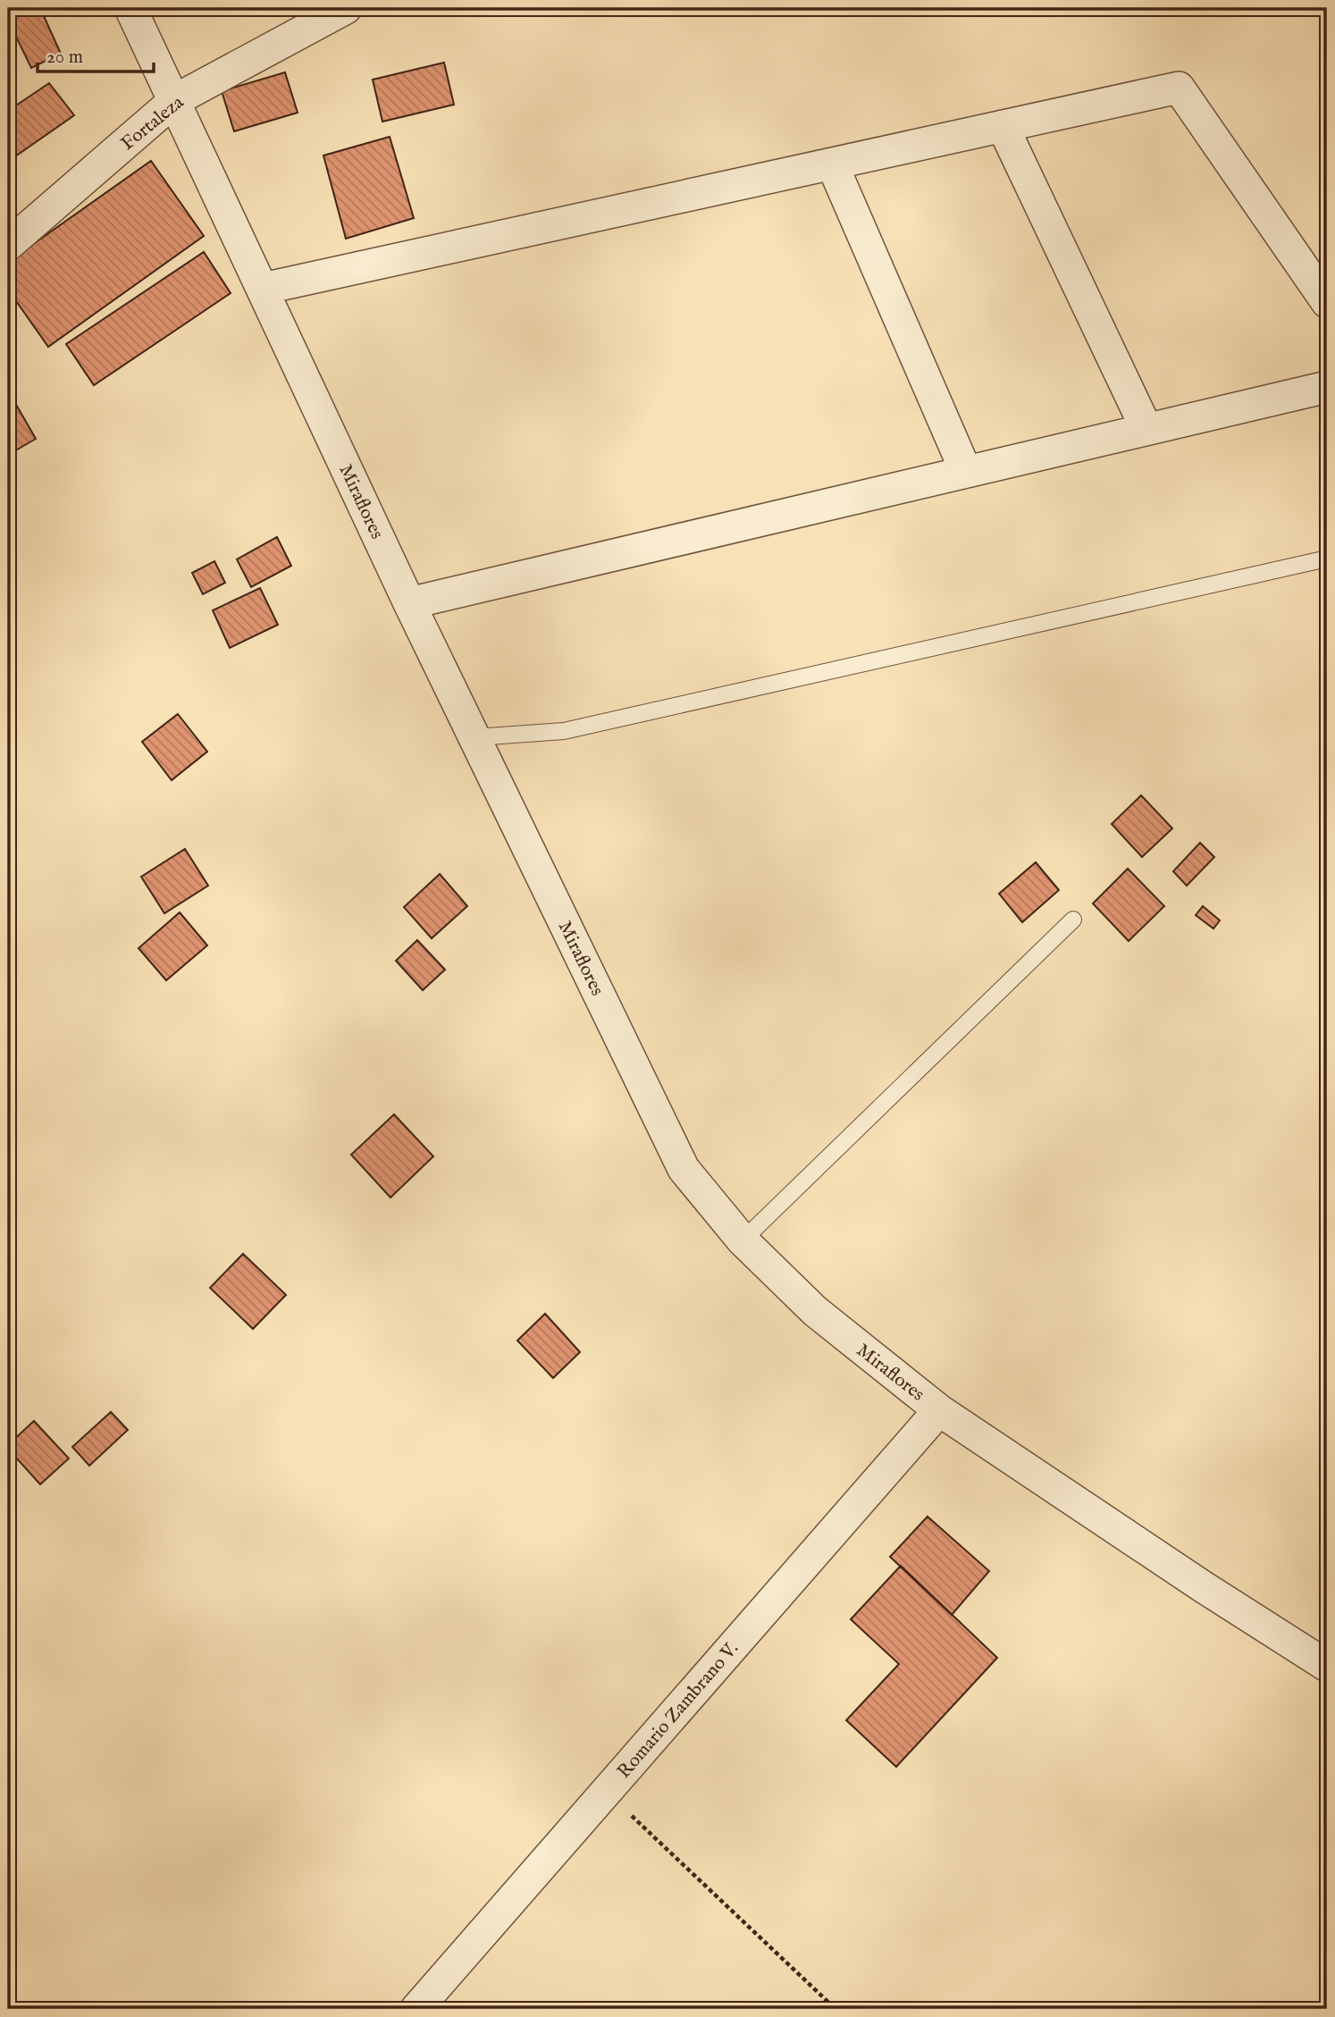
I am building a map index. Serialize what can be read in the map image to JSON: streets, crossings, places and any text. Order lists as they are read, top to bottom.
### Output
{
  "streets": {
    "street": ["Fortaleza", "Miraflores", "Romario Zambrano V."]
  },
  "crossings": [
    ["Fortaleza", "Miraflores"],
    ["Miraflores", "Romario Zambrano V."]
  ],
  "scale_bar": "20 m"
}
